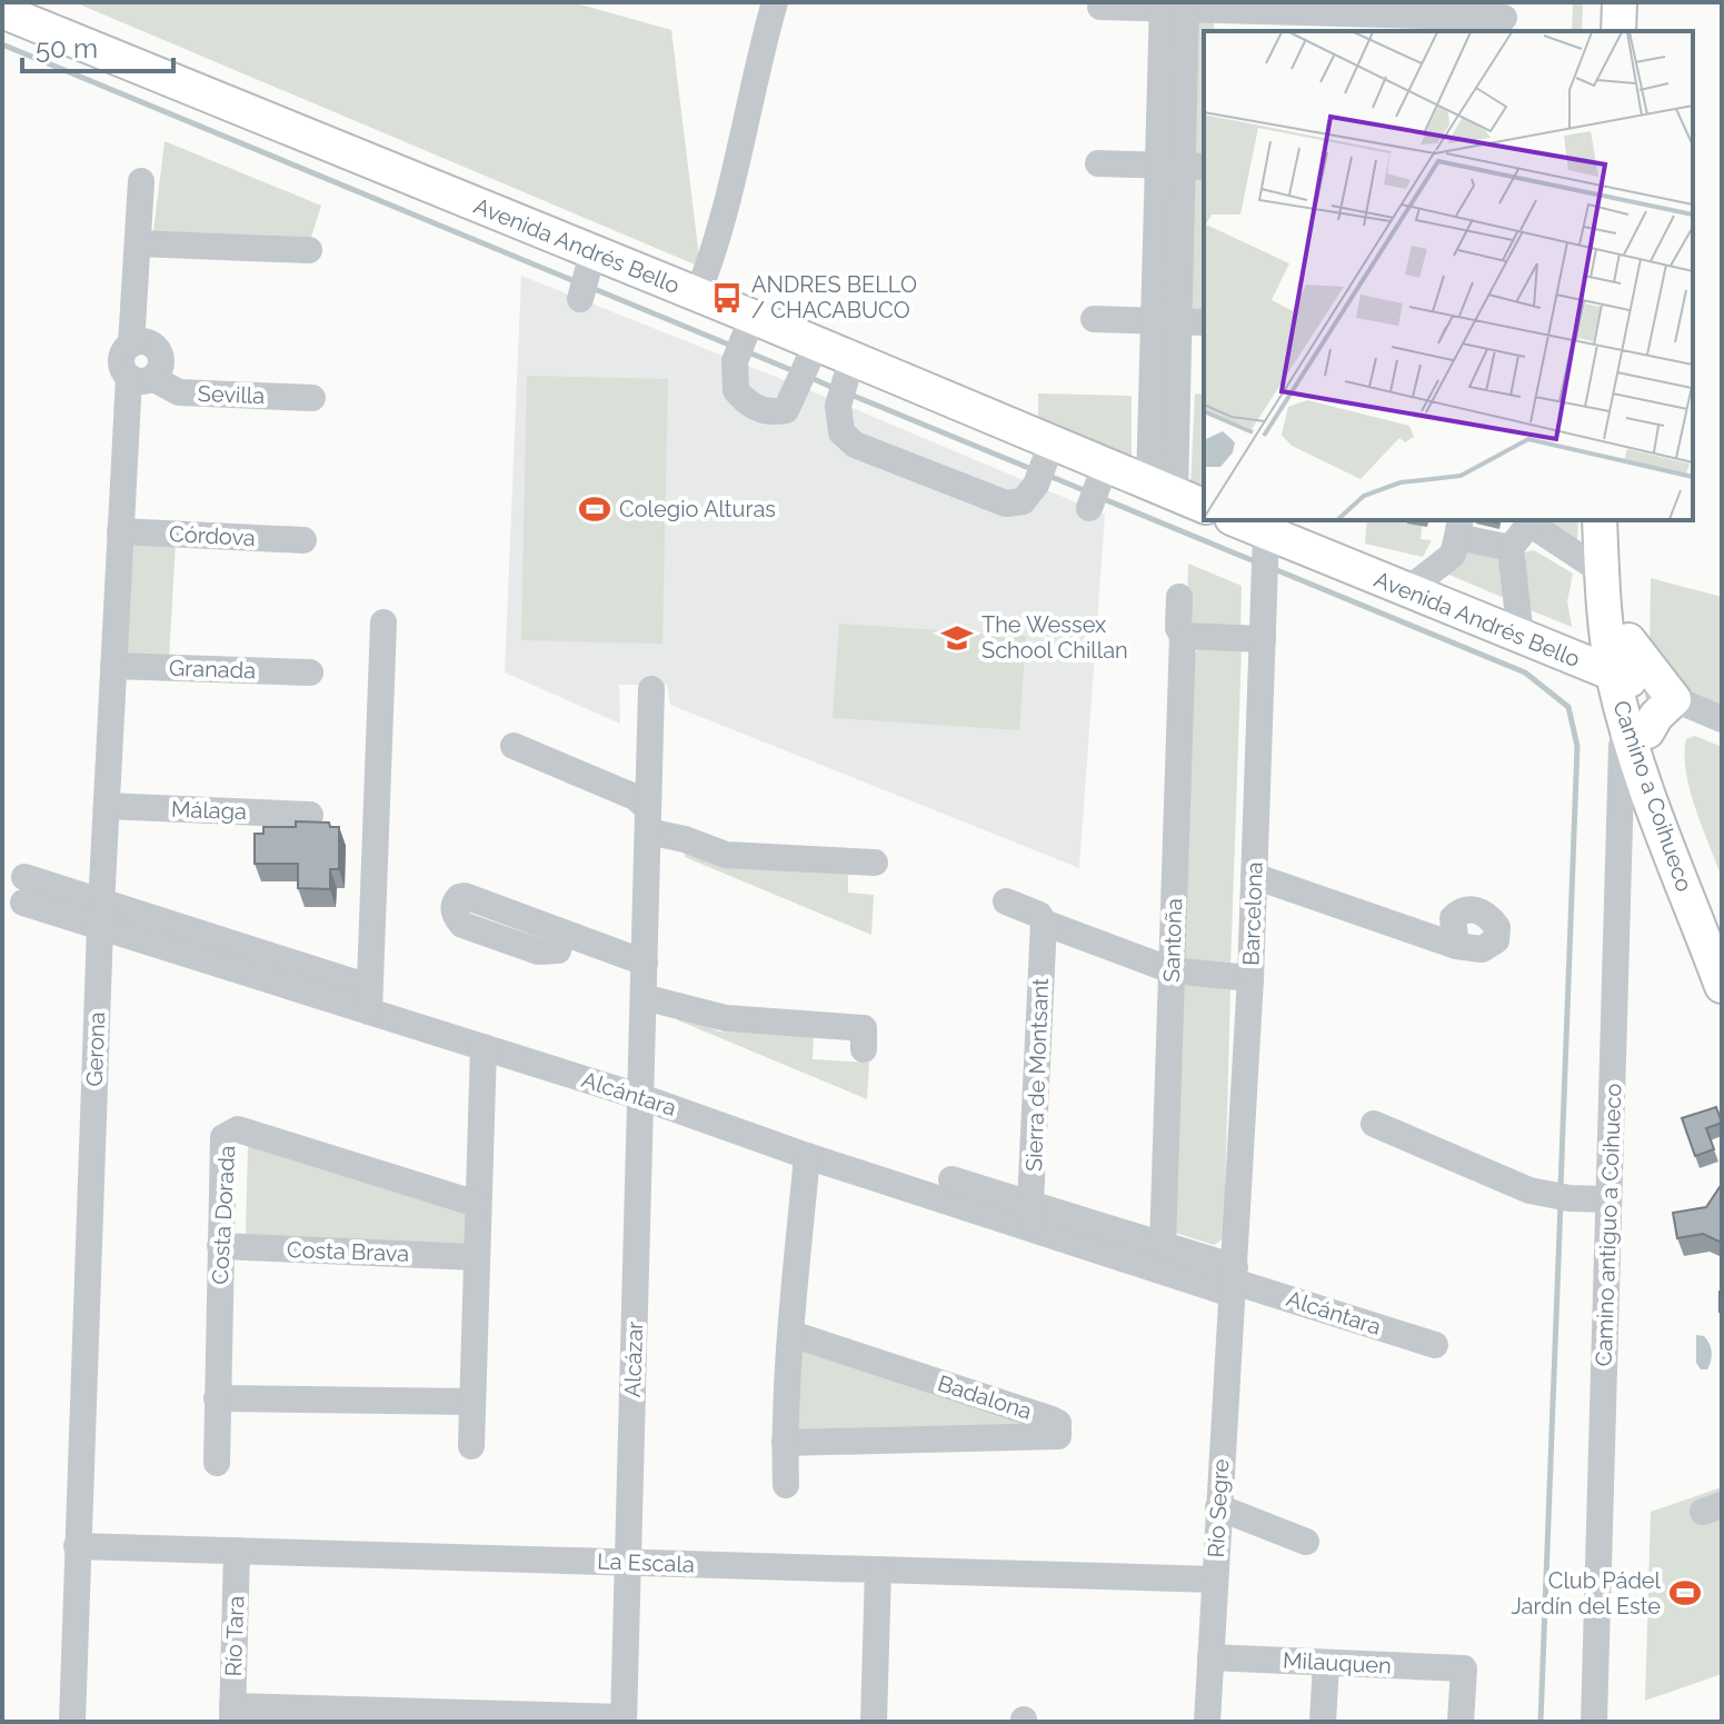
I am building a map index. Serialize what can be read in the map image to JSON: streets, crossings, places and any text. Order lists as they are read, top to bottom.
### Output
{
  "streets": {
    "main road": ["Avenida Andrés Bello", "Camino a Coihueco"],
    "street": [
      "Sevilla",
      "Córdova",
      "Granada",
      "Málaga",
      "Barcelona",
      "Santoña",
      "Gerona",
      "Sierra de Montsant",
      "Alcántara",
      "Costa Dorada",
      "Camino antiguo a Coihueco",
      "Costa Brava",
      "Alcázar",
      "Badalona",
      "Río Segre",
      "La Escala",
      "Río Tara",
      "Milauquen"
    ]
  },
  "crossings": [
    ["Avenida Andrés Bello", "Camino a Coihueco"],
    ["Avenida Andrés Bello", "Barcelona"],
    ["Sevilla", "Gerona"],
    ["Córdova", "Gerona"],
    ["Granada", "Gerona"],
    ["Camino a Coihueco", "Camino antiguo a Coihueco"],
    ["Málaga", "Gerona"],
    ["Barcelona", "Alcántara"],
    ["Barcelona", "Río Segre"],
    ["Santoña", "Alcántara"],
    ["Gerona", "Alcántara"],
    ["Gerona", "La Escala"],
    ["Sierra de Montsant", "Alcántara"],
    ["Alcántara", "Alcázar"],
    ["Alcántara", "Río Segre"],
    ["Costa Dorada", "Costa Brava"],
    ["Alcázar", "La Escala"],
    ["Río Segre", "La Escala"],
    ["Río Segre", "Milauquen"],
    ["La Escala", "Río Tara"]
  ],
  "places": {
    "bus stop": ["ANDRES BELLO / CHACABUCO"],
    "sports": ["Colegio Alturas", "Club Pádel Jardín del Este"],
    "school or university": ["The Wessex School Chillan"]
  },
  "scale_bar": "50 m"
}
